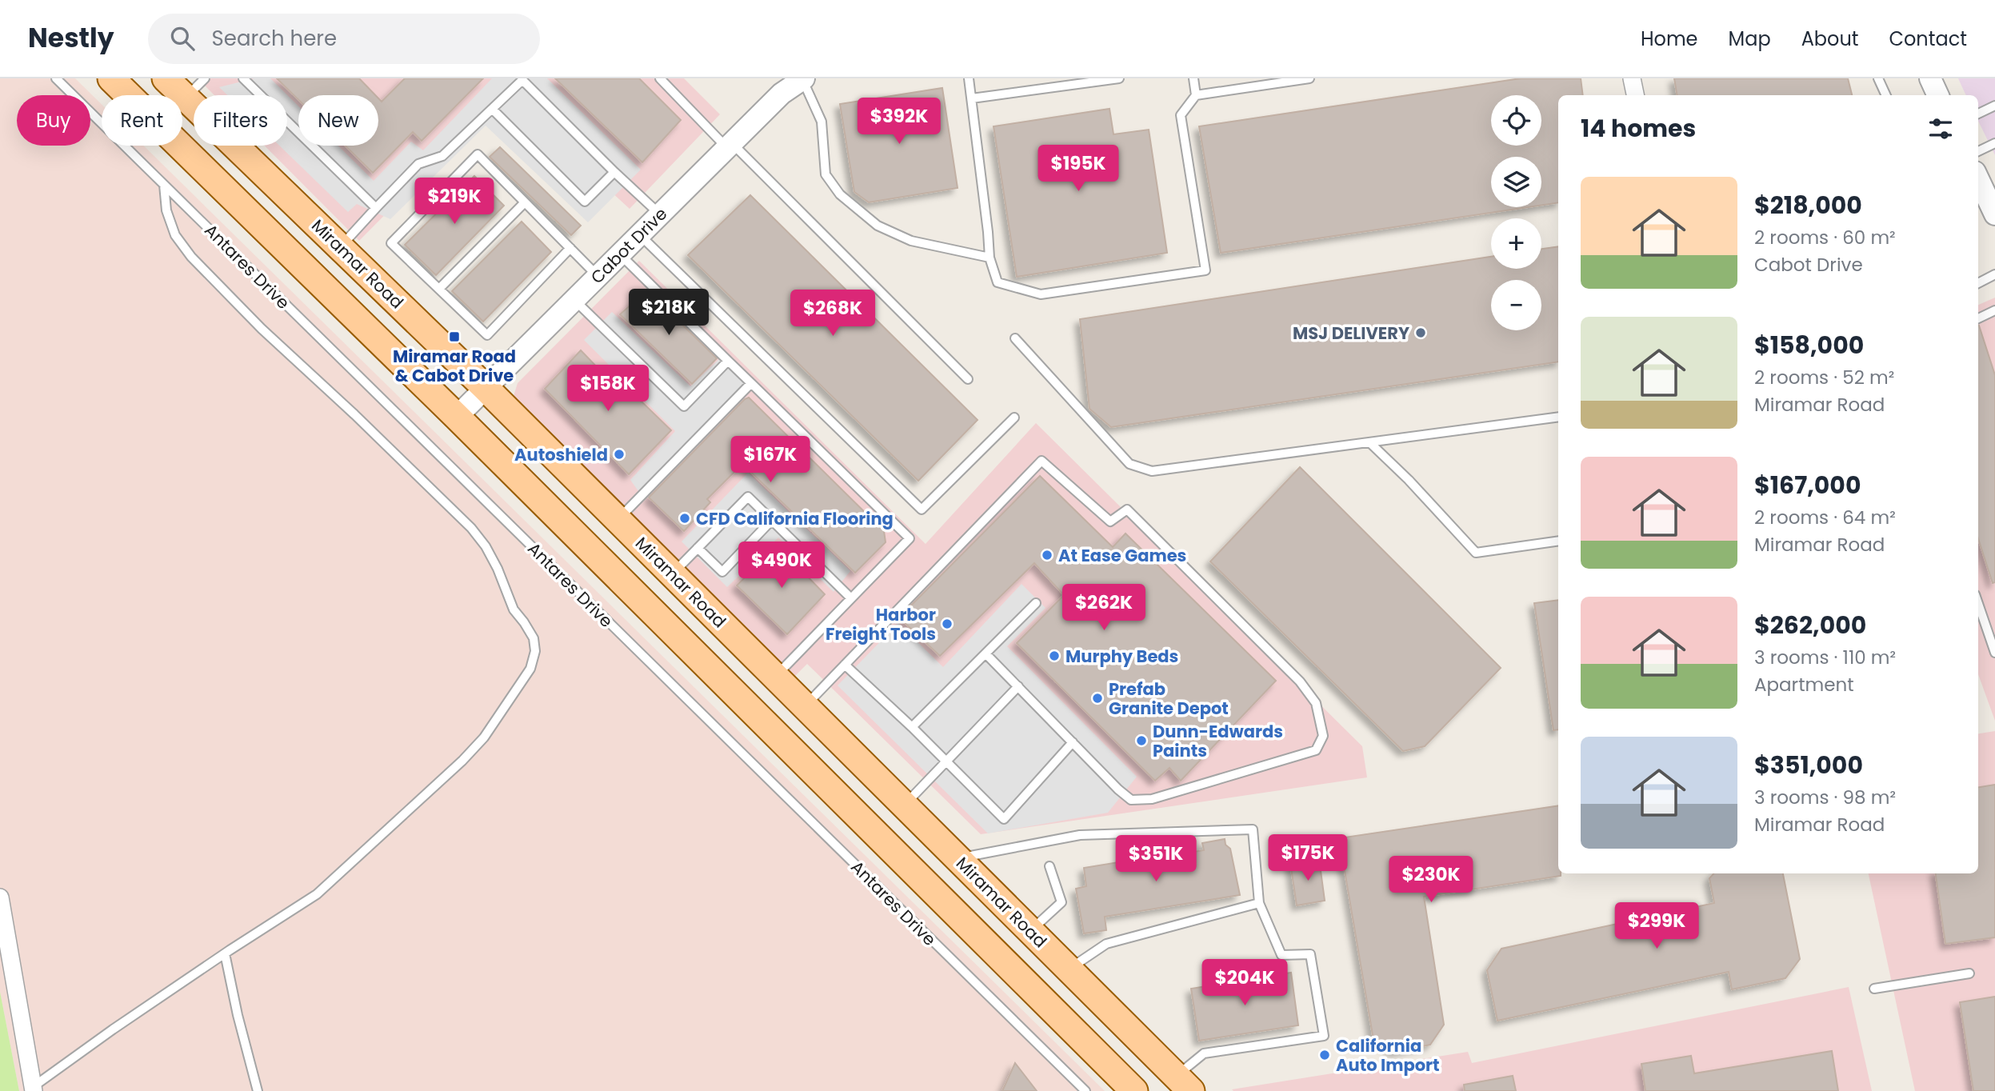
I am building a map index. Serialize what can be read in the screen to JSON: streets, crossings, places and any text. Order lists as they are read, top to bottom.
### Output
{
  "streets": {
    "main road": ["Miramar Road"],
    "street": ["Cabot Drive"],
    "lane": ["Antares Drive"]
  },
  "crossings": [
    ["Cabot Drive", "Miramar Road"]
  ],
  "places": {
    "other": [
      "MSJ DELIVERY",
      "Autoshield",
      "CFD California Flooring",
      "At Ease Games",
      "Harbor Freight Tools",
      "Murphy Beds",
      "Prefab Granite Depot",
      "Dunn-Edwards Paints",
      "California Auto Import"
    ],
    "transit": ["Miramar Road & Cabot Drive"]
  },
  "page": {
    "header": "Nestly",
    "search": "Search here",
    "nav": [
      "Home",
      "Map",
      "About",
      "Contact"
    ],
    "map_buttons": ["+", "−"],
    "chip": [
      "Buy",
      "Rent",
      "Filters",
      "New"
    ],
    "heading": "14 homes",
    "price": [
      "$392K",
      "$195K",
      "$219K",
      "$218K",
      "$268K",
      "$158K",
      "$167K",
      "$490K",
      "$262K",
      "$175K",
      "$351K",
      "$230K",
      "$299K",
      "$204K"
    ],
    "list": [
      {
        "name": "$218,000",
        "note": "2 rooms · 60 m² · Cabot Drive"
      },
      {
        "name": "$158,000",
        "note": "2 rooms · 52 m² · Miramar Road"
      },
      {
        "name": "$167,000",
        "note": "2 rooms · 64 m² · Miramar Road"
      },
      {
        "name": "$262,000",
        "note": "3 rooms · 110 m² · Apartment"
      },
      {
        "name": "$351,000",
        "note": "3 rooms · 98 m² · Miramar Road"
      }
    ]
  }
}
